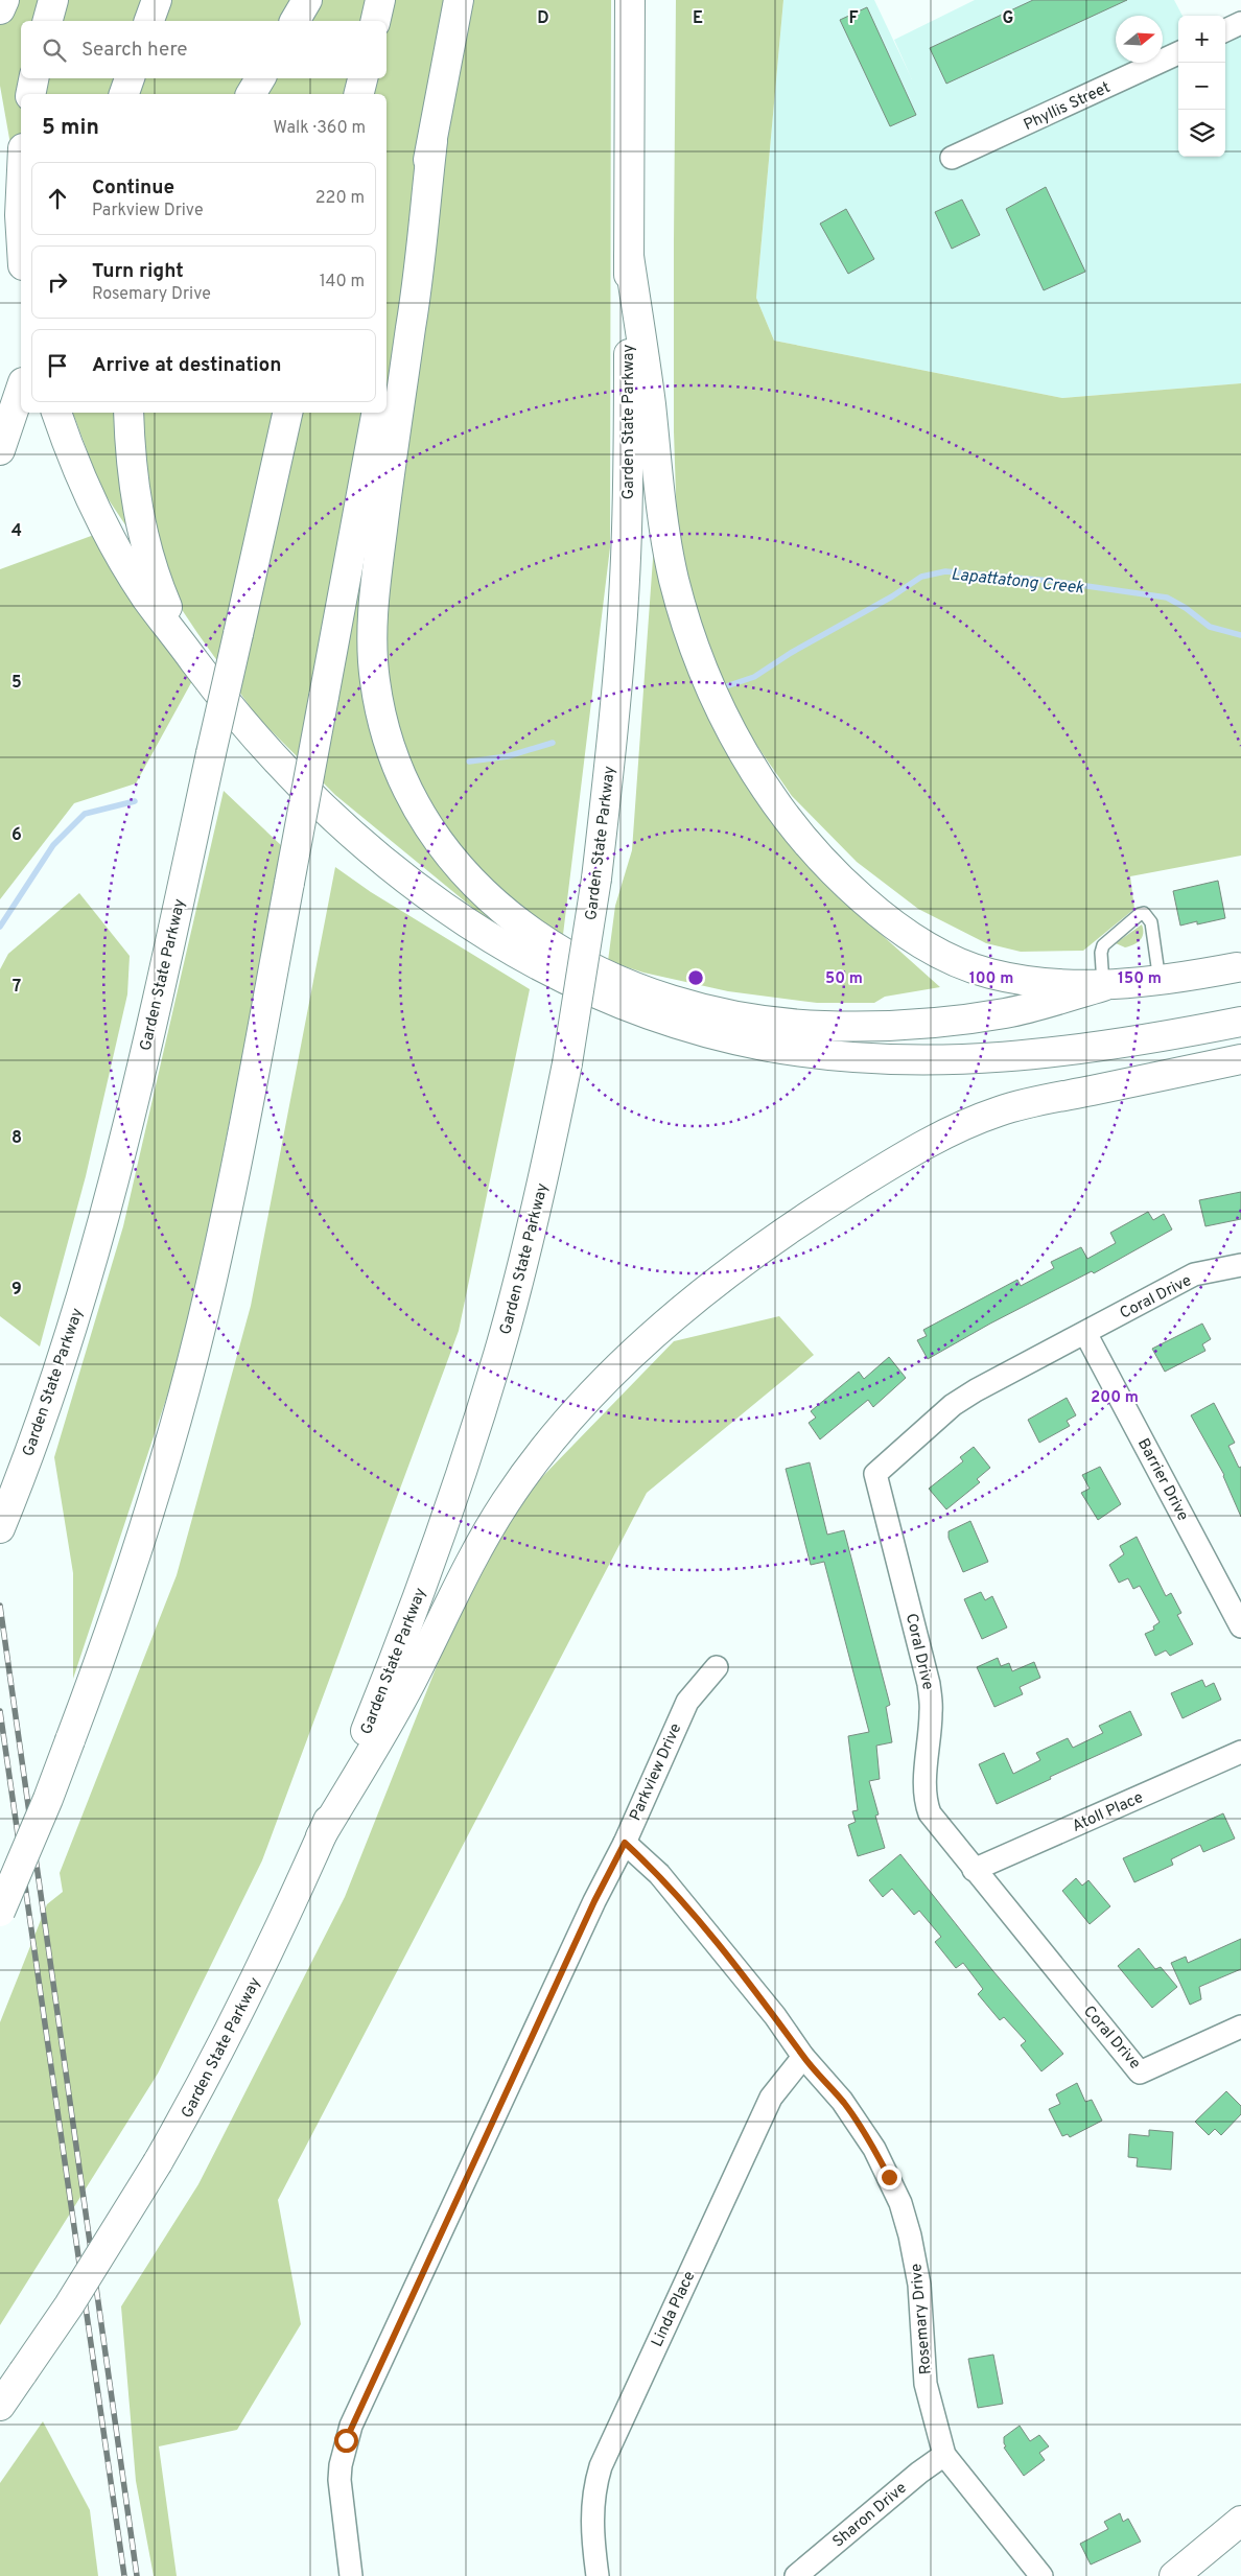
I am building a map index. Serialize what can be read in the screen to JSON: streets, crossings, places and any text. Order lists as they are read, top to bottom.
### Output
{
  "streets": {
    "main road": ["Garden State Parkway"],
    "street": [
      "Phyllis Street",
      "Coral Drive",
      "Barrier Drive",
      "Parkview Drive",
      "Atoll Place",
      "Linda Place",
      "Rosemary Drive",
      "Sharon Drive"
    ]
  },
  "crossings": [
    ["Coral Drive", "Barrier Drive"],
    ["Coral Drive", "Atoll Place"],
    ["Parkview Drive", "Rosemary Drive"],
    ["Linda Place", "Rosemary Drive"],
    ["Rosemary Drive", "Sharon Drive"]
  ],
  "water": ["Lapattatong Creek"],
  "north": "right",
  "page": {
    "map_buttons": ["+", "−"],
    "search": "Search here",
    "heading": ["5 min", "Walk · 360 m"],
    "list": [
      ["Continue", "Parkview Drive", "220 m"],
      ["Turn right", "Rosemary Drive", "140 m"],
      "Arrive at destination"
    ]
  },
  "grid": {
    "columns": [
      "D",
      "E",
      "F",
      "G"
    ],
    "rows": [
      "4",
      "5",
      "6",
      "7",
      "8",
      "9"
    ]
  },
  "rings": [
    "50 m",
    "100 m",
    "150 m",
    "200 m"
  ]
}
